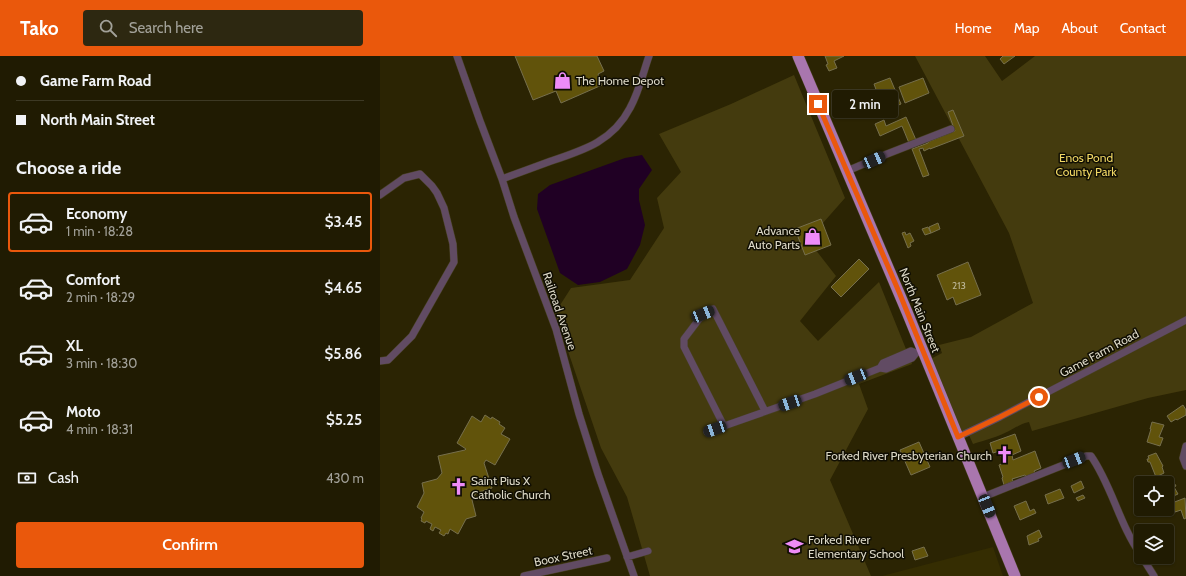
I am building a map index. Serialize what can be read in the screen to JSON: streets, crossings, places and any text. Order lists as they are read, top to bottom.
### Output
{
  "streets": {
    "highway": ["North Main Street"],
    "street": ["Railroad Avenue", "Game Farm Road", "Boox Street"]
  },
  "crossings": [
    ["North Main Street", "Game Farm Road"]
  ],
  "parks": ["Enos Pond County Park"],
  "places": {
    "shop": ["The Home Depot", "Advance Auto Parts"],
    "church": ["Forked River Presbyterian Church", "Saint Pius X Catholic Church"],
    "school or university": ["Forked River Elementary School"]
  },
  "house_numbers": ["213"],
  "page": {
    "header": "Tako",
    "search": "Search here",
    "nav": [
      "Home",
      "Map",
      "About",
      "Contact"
    ],
    "banner": ["Game Farm Road", "North Main Street"],
    "bubble": "2 min",
    "heading": "Choose a ride",
    "list": [
      {
        "name": "Economy",
        "note": "1 min · 18:28",
        "value": "$3.45"
      },
      {
        "name": "Comfort",
        "note": "2 min · 18:29",
        "value": "$4.65"
      },
      {
        "name": "XL",
        "note": "3 min · 18:30",
        "value": "$5.86"
      },
      {
        "name": "Moto",
        "note": "4 min · 18:31",
        "value": "$5.25"
      }
    ],
    "pay": ["Cash", "430 m"],
    "buttons": "Confirm"
  }
}
